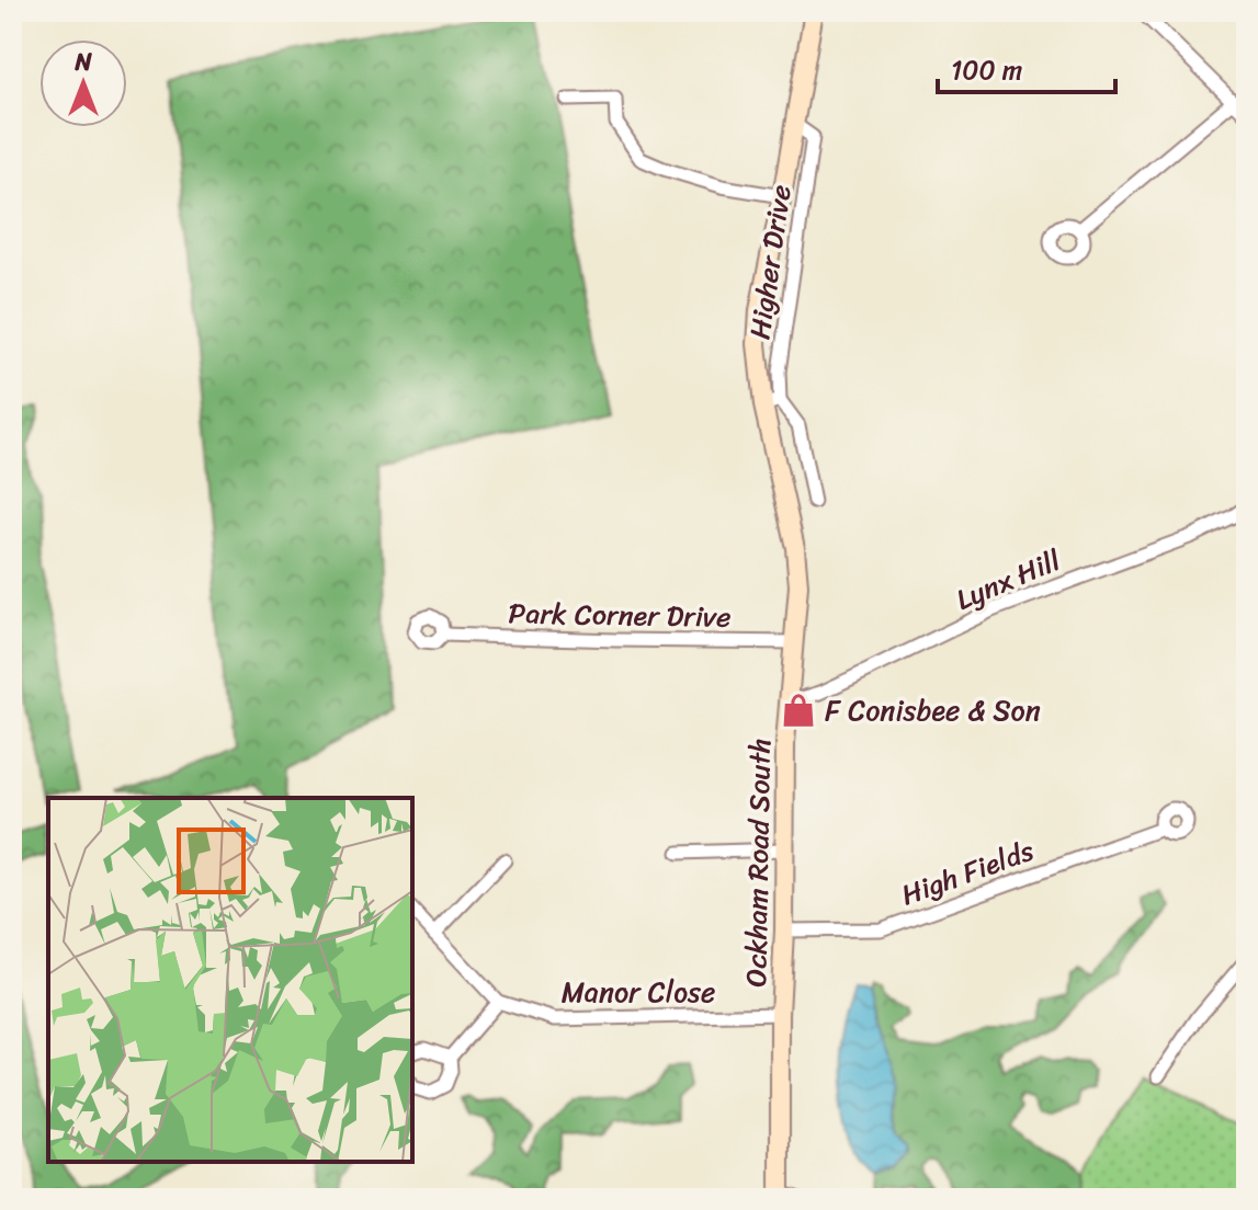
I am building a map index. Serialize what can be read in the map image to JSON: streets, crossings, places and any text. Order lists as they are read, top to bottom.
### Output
{
  "streets": {
    "main road": ["Ockham Road South"],
    "street": [
      "Higher Drive",
      "Lynx Hill",
      "Park Corner Drive",
      "High Fields",
      "Manor Close"
    ]
  },
  "crossings": [
    ["Higher Drive", "Ockham Road South"],
    ["Lynx Hill", "Ockham Road South"],
    ["Park Corner Drive", "Ockham Road South"],
    ["Ockham Road South", "High Fields"],
    ["Ockham Road South", "Manor Close"]
  ],
  "places": {
    "shop": ["F Conisbee & Son"]
  },
  "scale_bar": "100 m",
  "north": "top"
}
